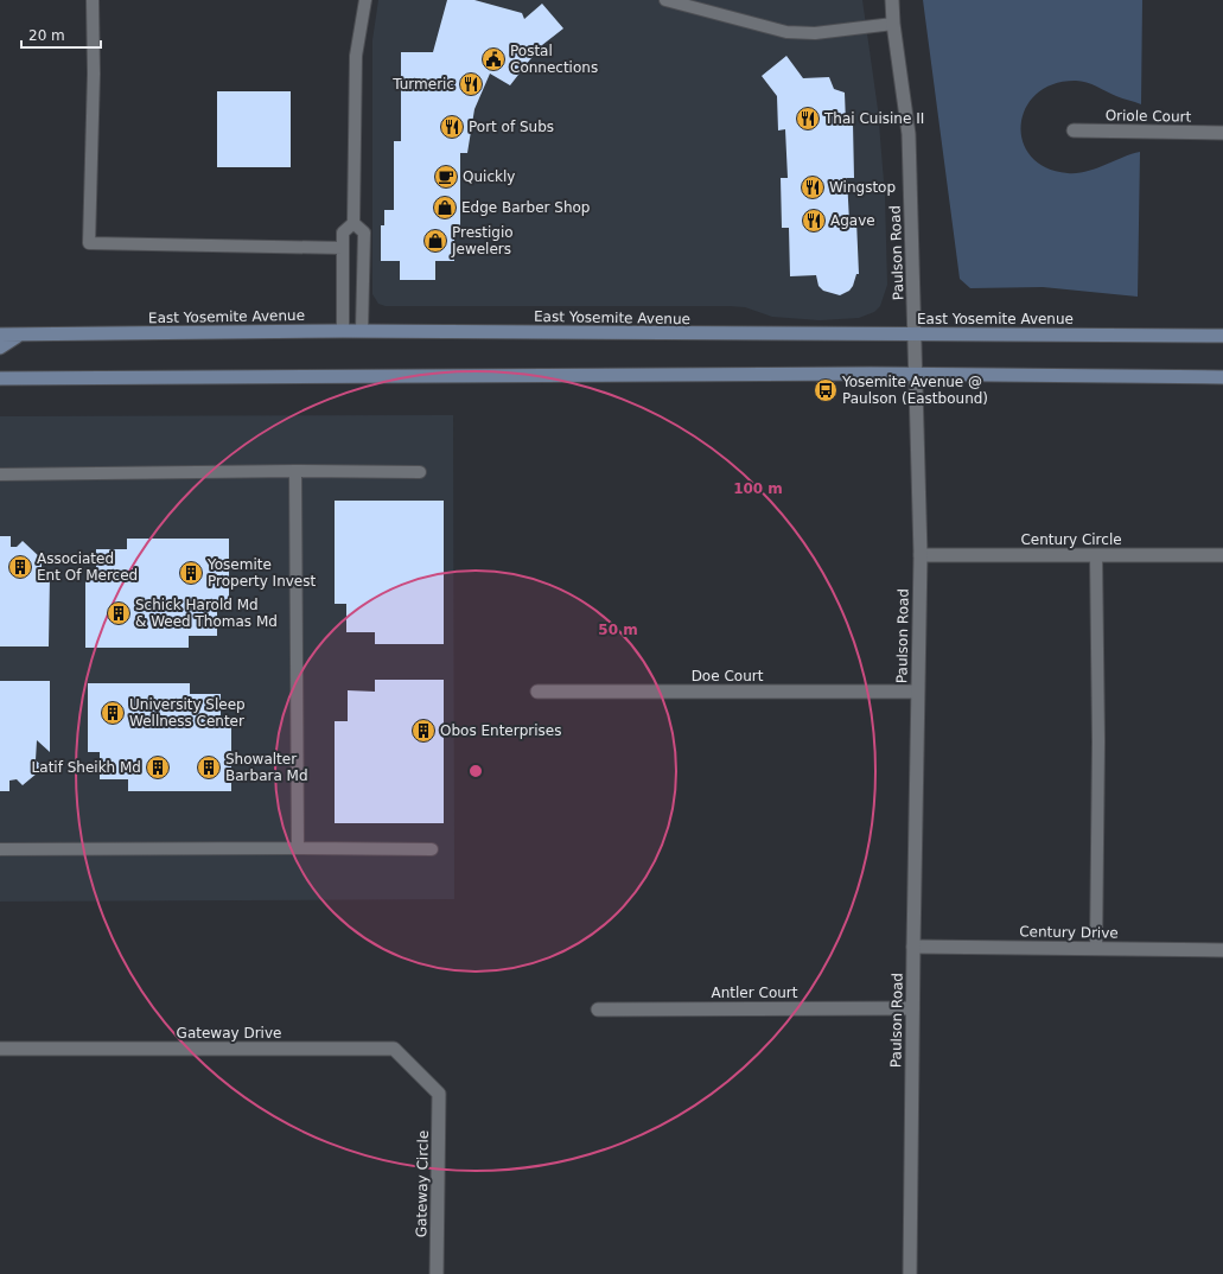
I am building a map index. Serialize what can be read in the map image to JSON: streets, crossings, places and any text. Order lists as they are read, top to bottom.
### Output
{
  "streets": {
    "main road": ["East Yosemite Avenue"],
    "street": [
      "Oriole Court",
      "Paulson Road",
      "Century Circle",
      "Doe Court",
      "Century Drive",
      "Antler Court",
      "Gateway Drive",
      "Gateway Circle"
    ]
  },
  "crossings": [
    ["Paulson Road", "East Yosemite Avenue"],
    ["Paulson Road", "Century Circle"],
    ["Paulson Road", "Doe Court"],
    ["Paulson Road", "Century Drive"],
    ["Paulson Road", "Antler Court"],
    ["Gateway Drive", "Gateway Circle"]
  ],
  "places": {
    "public building": ["Postal Connections"],
    "restaurant": [
      "Turmeric",
      "Thai Cuisine II",
      "Port of Subs",
      "Wingstop",
      "Agave"
    ],
    "cafe": ["Quickly"],
    "shop": ["Edge Barber Shop", "Prestigio Jewelers"],
    "bus stop": ["Yosemite Avenue @ Paulson (Eastbound)"],
    "building": [
      "Associated Ent Of Merced",
      "Yosemite Property Invest",
      "Schick Harold Md & Weed Thomas Md",
      "University Sleep Wellness Center",
      "Obos Enterprises",
      "Latif Sheikh Md",
      "Showalter Barbara Md"
    ]
  },
  "scale_bar": "20 m",
  "rings": ["100 m", "50 m"]
}
